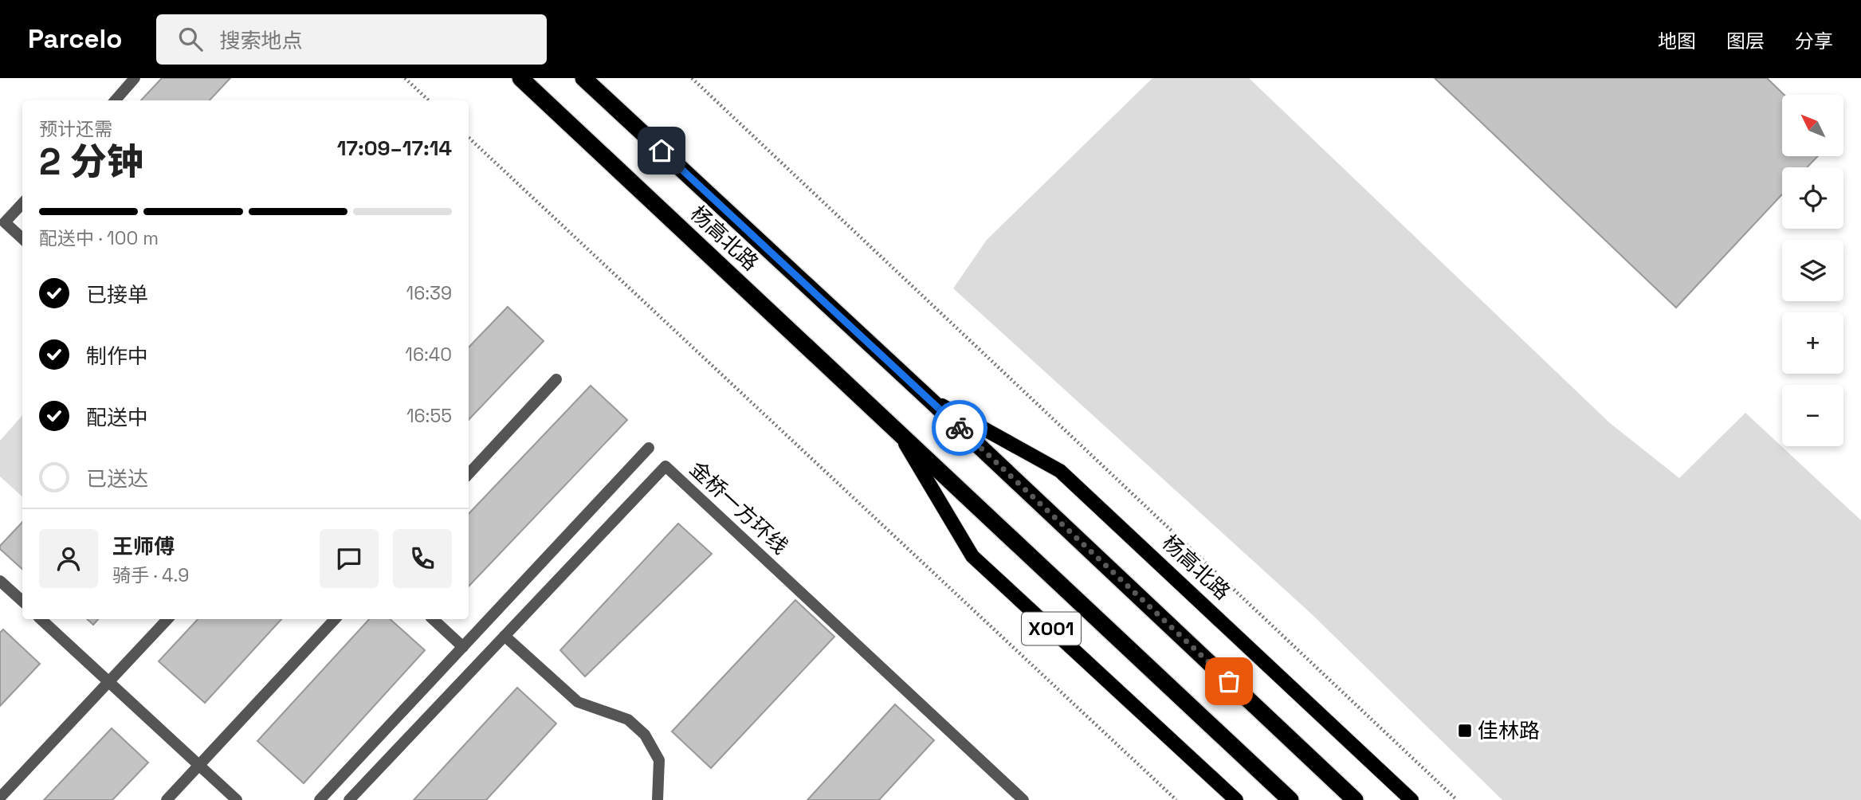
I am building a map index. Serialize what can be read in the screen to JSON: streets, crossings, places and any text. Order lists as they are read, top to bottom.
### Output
{
  "streets": {
    "highway": ["杨高北路", "X001"],
    "lane": ["金桥一方环线"]
  },
  "places": {
    "transit": ["佳林路"]
  },
  "north": "top left",
  "page": {
    "header": "Parcelo",
    "search": "搜索地点",
    "nav": ["地图", "图层", "分享"],
    "map_buttons": ["+", "−"],
    "heading": ["2 分钟", "预计还需", "17:09–17:14"],
    "panel": ["王师傅", "骑手 · 4.9"],
    "bar": "配送中 · 100 m",
    "list": [
      ["已接单", "16:39"],
      ["制作中", "16:40"],
      ["配送中", "16:55"],
      "已送达"
    ]
  }
}
